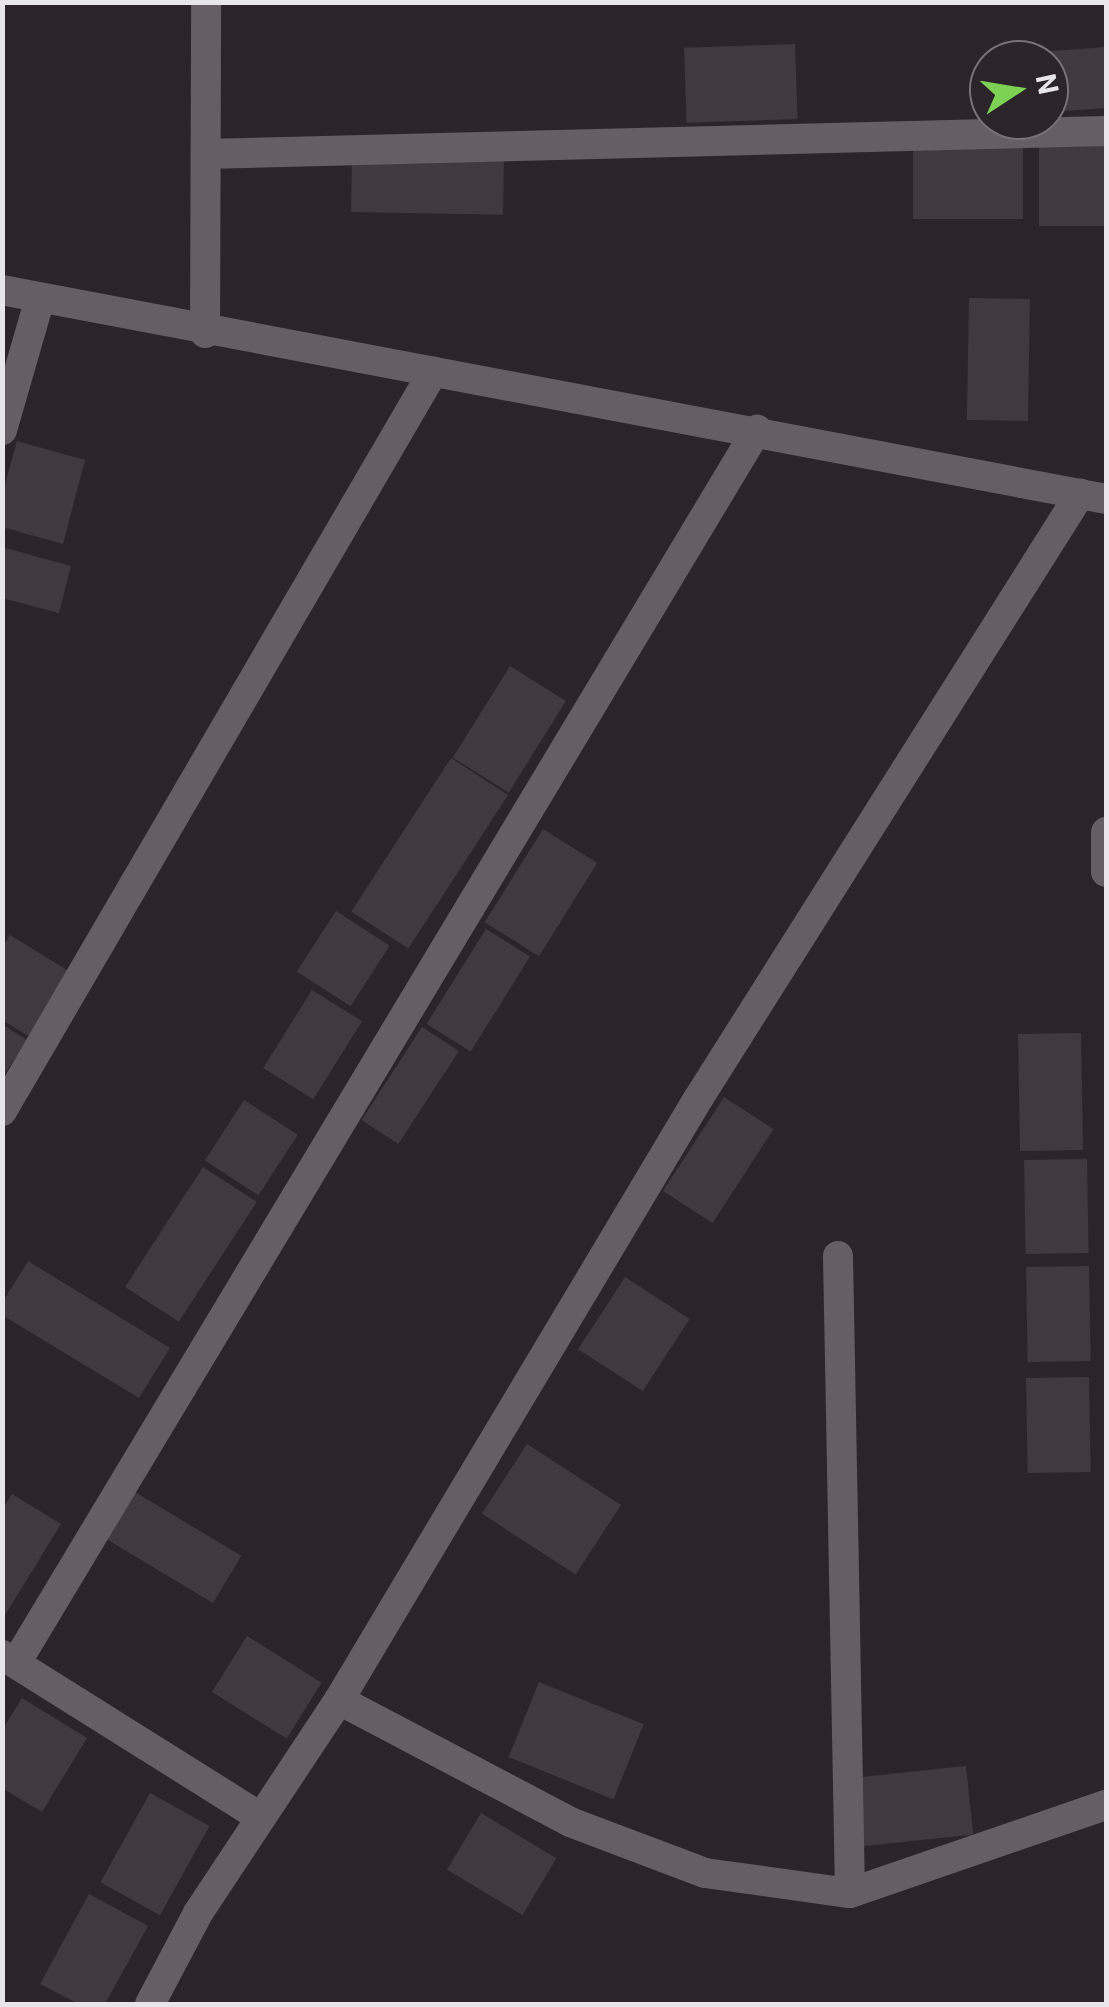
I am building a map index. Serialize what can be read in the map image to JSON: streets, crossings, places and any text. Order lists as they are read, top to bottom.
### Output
{
  "north": "right"
}
